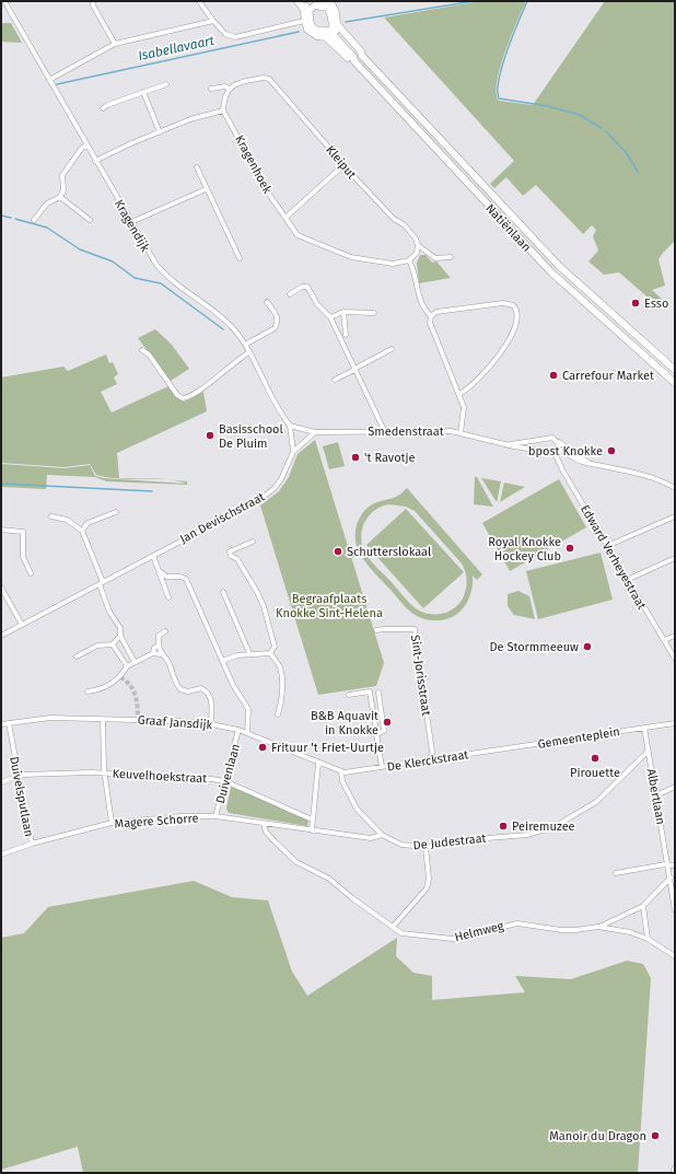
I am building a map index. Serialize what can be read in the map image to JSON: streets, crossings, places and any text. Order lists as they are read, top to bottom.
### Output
{
  "streets": {
    "main road": ["Natiënlaan"],
    "street": [
      "Kleiput",
      "Kragenhoek",
      "Kragendijk",
      "Smedenstraat",
      "Jan Devischstraat",
      "Edward Verheyestraat",
      "Sint-Jorisstraat",
      "Graaf Jansdijk",
      "Gemeenteplein",
      "De Klerckstraat",
      "Duivenlaan",
      "Keuvelhoekstraat",
      "Duivelsputlaan",
      "Albertlaan",
      "Magere Schorre",
      "De Judestraat",
      "Helmweg"
    ]
  },
  "crossings": [
    ["Kragendijk", "Smedenstraat"],
    ["Kragendijk", "Jan Devischstraat"],
    ["Smedenstraat", "Jan Devischstraat"],
    ["Smedenstraat", "Edward Verheyestraat"],
    ["Sint-Jorisstraat", "De Klerckstraat"],
    ["Graaf Jansdijk", "De Klerckstraat"],
    ["Graaf Jansdijk", "Duivenlaan"],
    ["Graaf Jansdijk", "Duivelsputlaan"],
    ["Graaf Jansdijk", "De Judestraat"],
    ["Gemeenteplein", "De Klerckstraat"],
    ["De Klerckstraat", "De Judestraat"],
    ["Duivenlaan", "Keuvelhoekstraat"],
    ["Duivenlaan", "Magere Schorre"],
    ["Keuvelhoekstraat", "Duivelsputlaan"],
    ["Duivelsputlaan", "Magere Schorre"],
    ["Albertlaan", "De Judestraat"],
    ["Magere Schorre", "De Judestraat"],
    ["Magere Schorre", "Helmweg"]
  ],
  "water": ["Isabellavaart"],
  "parks": ["Begraafplaats Knokke Sint-Helena"],
  "places": [
    "Esso",
    "Carrefour Market",
    "Basisschool De Pluim",
    "bpost Knokke",
    "'t Ravotje",
    "Royal Knokke Hockey Club",
    "Schutterslokaal",
    "De Stormmeeuw",
    "B&B Aquavit in Knokke",
    "Frituur 't Friet-Uurtje",
    "Pirouette",
    "Peiremuzee",
    "Manoir du Dragon"
  ]
}
